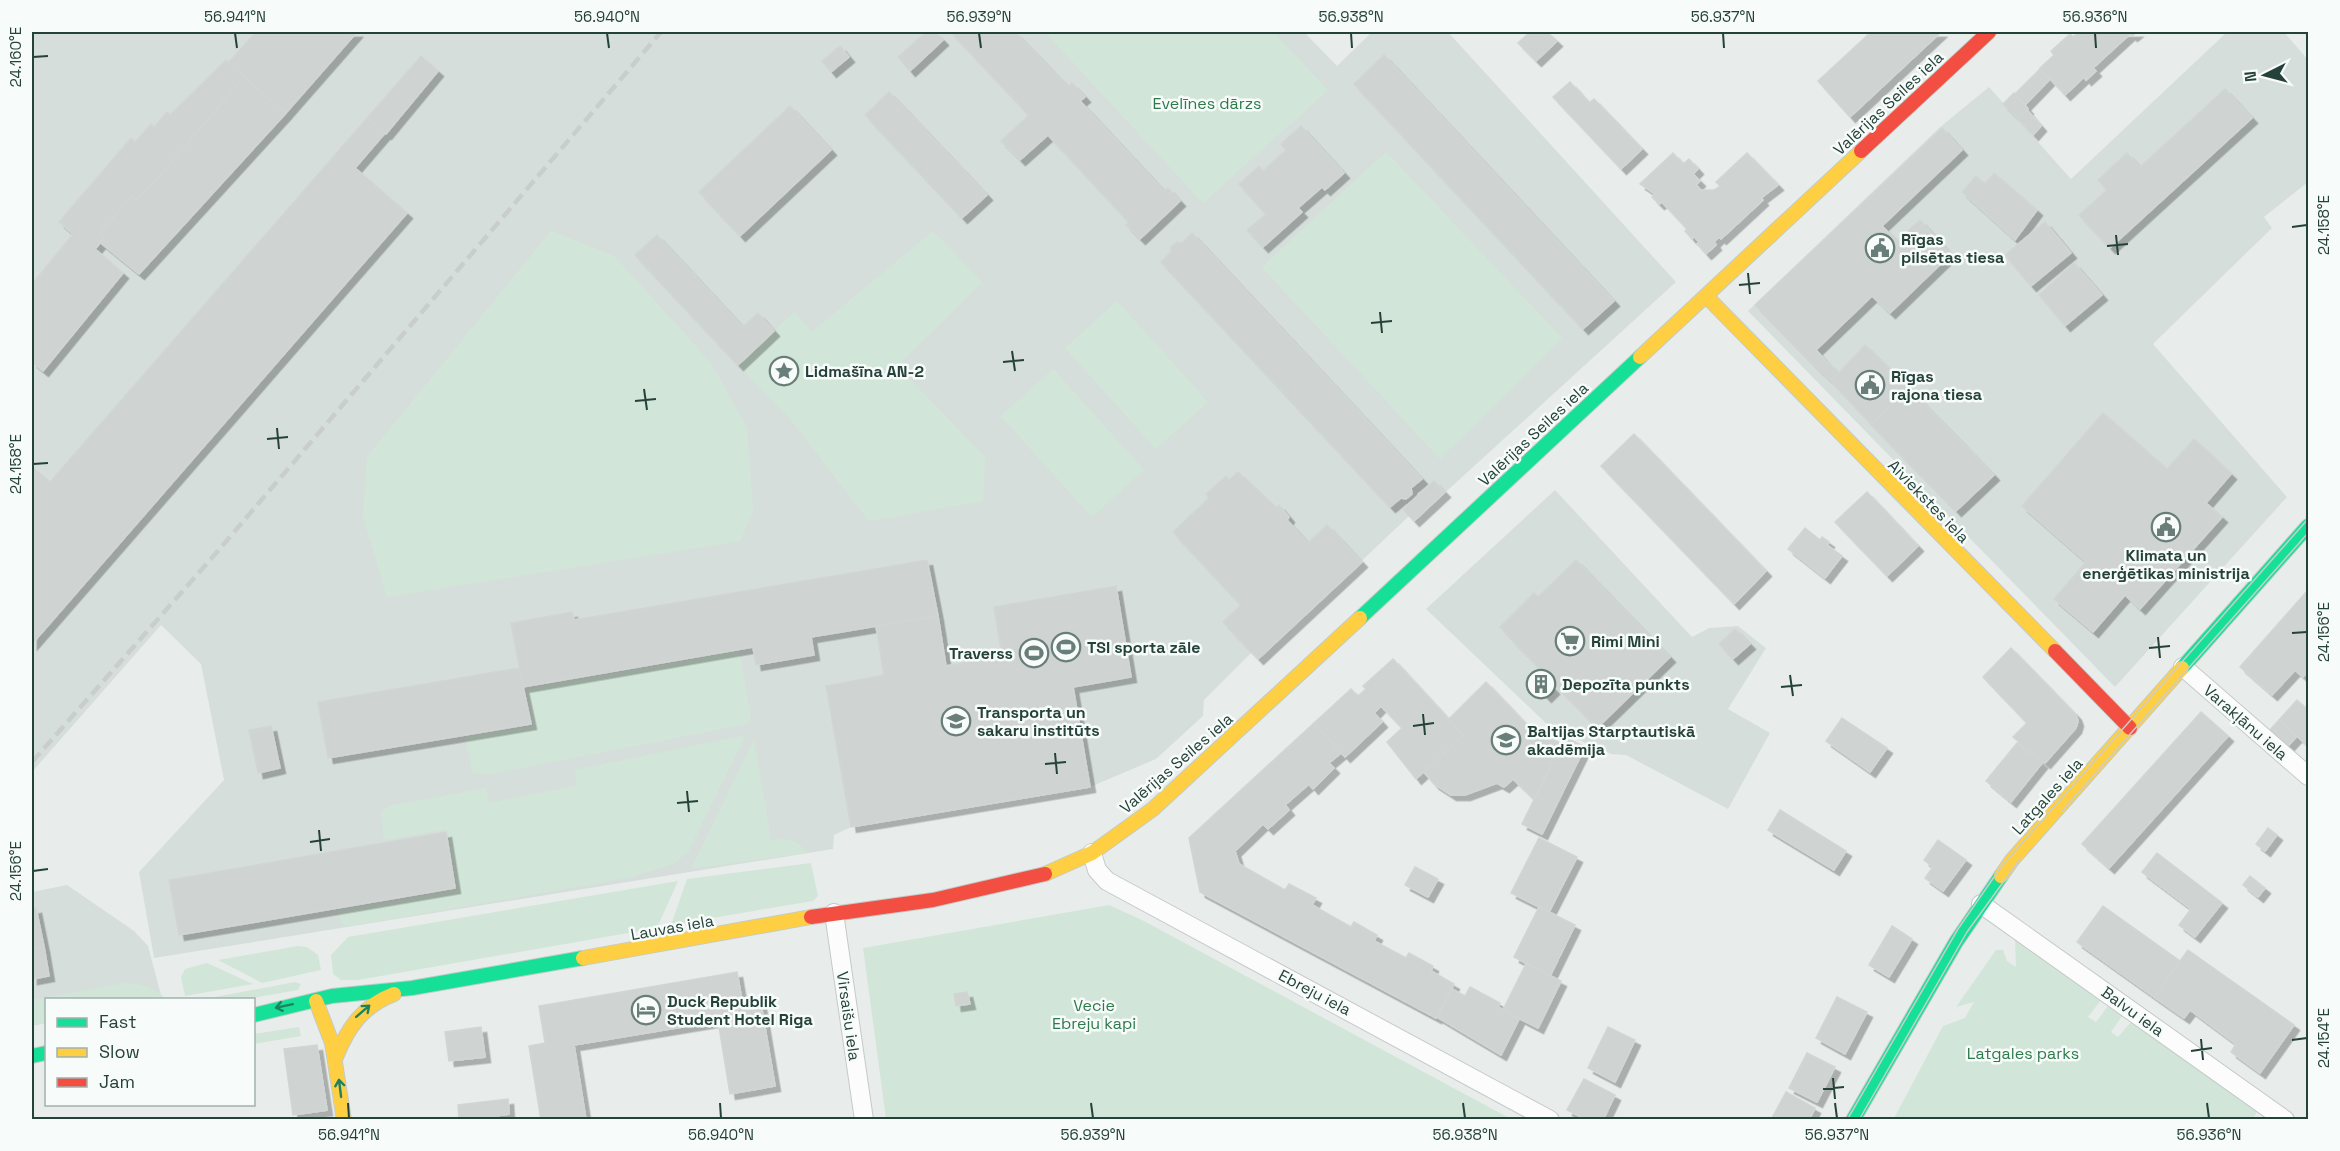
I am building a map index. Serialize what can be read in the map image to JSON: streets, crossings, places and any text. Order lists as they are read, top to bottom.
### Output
{
  "streets": {
    "street": [
      "Valērijas Seiles iela",
      "Aiviekstes iela",
      "Varakļānu iela",
      "Latgales iela",
      "Lauvas iela",
      "Ebreju iela",
      "Balvu iela",
      "Virsaišu iela"
    ]
  },
  "crossings": [
    ["Valērijas Seiles iela", "Aiviekstes iela"],
    ["Valērijas Seiles iela", "Lauvas iela"],
    ["Valērijas Seiles iela", "Ebreju iela"],
    ["Aiviekstes iela", "Latgales iela"],
    ["Varakļānu iela", "Latgales iela"],
    ["Latgales iela", "Balvu iela"],
    ["Lauvas iela", "Ebreju iela"],
    ["Lauvas iela", "Virsaišu iela"]
  ],
  "parks": ["Evelīnes dārzs", "Vecie Ebreju kapi", "Latgales parks"],
  "places": {
    "public building": ["Rīgas pilsētas tiesa", "Rīgas rajona tiesa", "Klimata un enerģētikas ministrija"],
    "place": ["Lidmašīna AN-2"],
    "supermarket": ["Rimi Mini"],
    "sports": ["TSI sporta zāle", "Traverss"],
    "building": ["Depozīta punkts"],
    "school or university": ["Transporta un sakaru institūts", "Baltijas Starptautiskā akadēmija"],
    "hotel": ["Duck Republik Student Hotel Riga"]
  },
  "legend": ["Fast", "Slow", "Jam"],
  "north": "left",
  "coordinates": [
    "56.941°N",
    "56.940°N",
    "56.939°N",
    "56.938°N",
    "56.937°N",
    "56.936°N",
    "24.160°E",
    "24.158°E",
    "24.156°E",
    "24.154°E"
  ]
}
